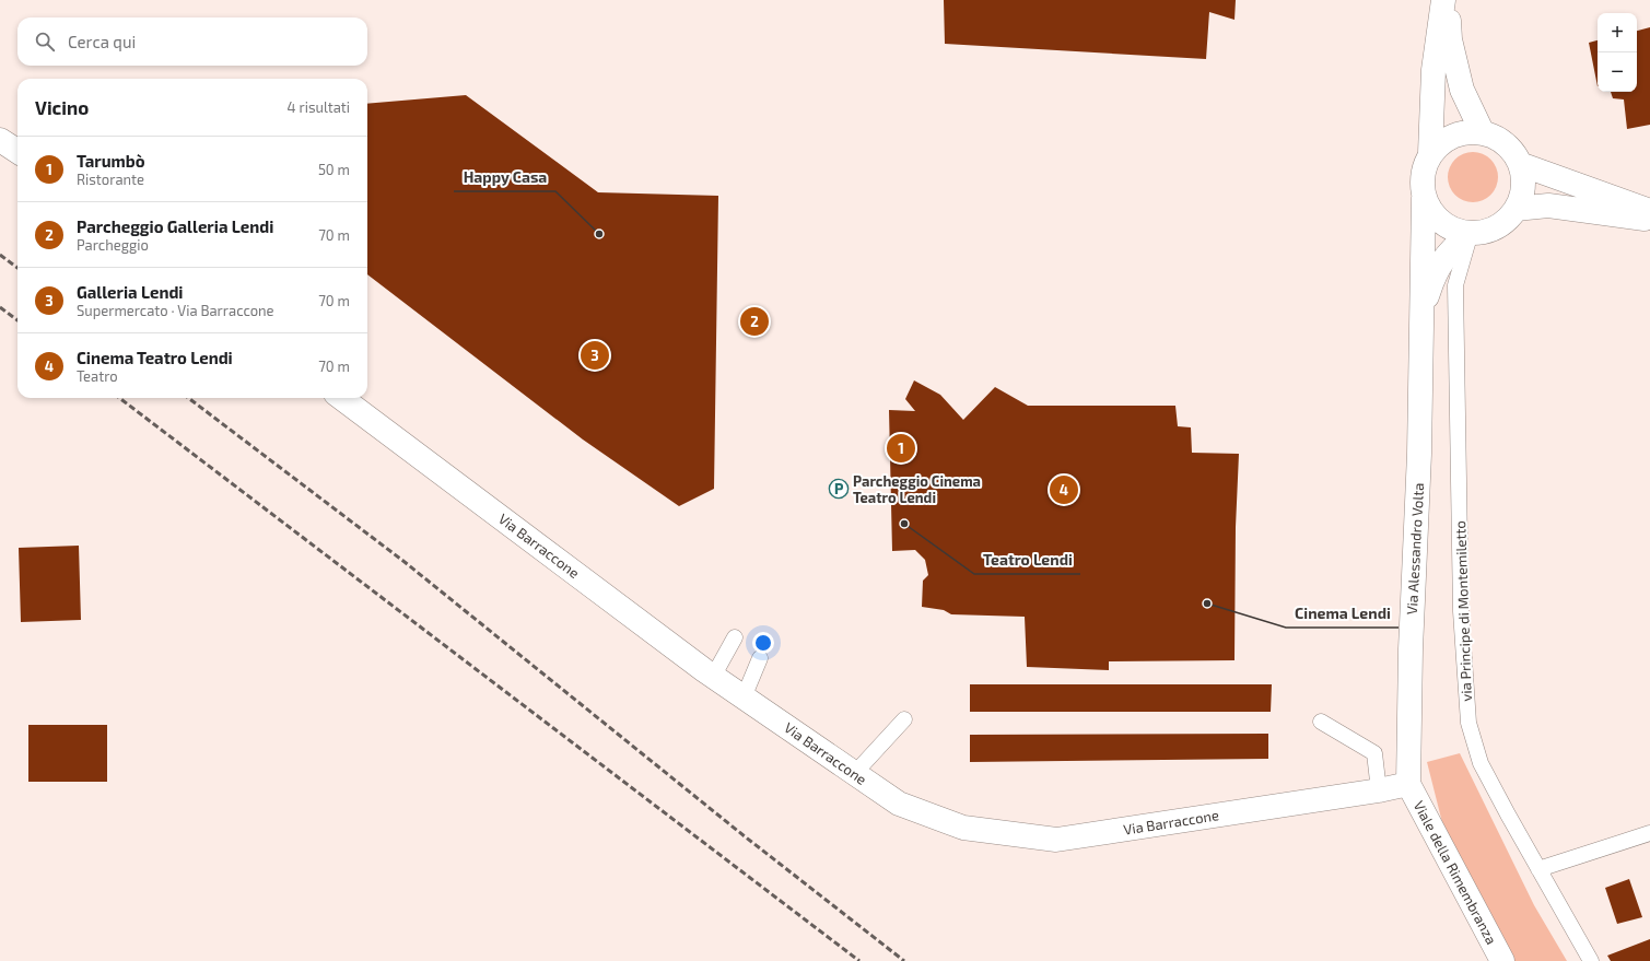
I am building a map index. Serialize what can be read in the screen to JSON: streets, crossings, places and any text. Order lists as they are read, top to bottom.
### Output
{
  "streets": {
    "street": ["Via Barraccone", "Via Alessandro Volta", "Viale della Rimembranza"],
    "lane": ["via Principe di Montemiletto"]
  },
  "crossings": [
    ["Via Barraccone", "Via Alessandro Volta"],
    ["Via Barraccone", "Viale della Rimembranza"],
    ["Via Alessandro Volta", "via Principe di Montemiletto"],
    ["Via Alessandro Volta", "Viale della Rimembranza"]
  ],
  "places": {
    "other": ["Happy Casa", "Teatro Lendi", "Cinema Lendi"],
    "parking": ["Parcheggio Cinema Teatro Lendi"]
  },
  "page": {
    "map_buttons": ["+", "−"],
    "search": "Cerca qui",
    "heading": ["Vicino", "4 risultati"],
    "list": [
      {
        "mark": "1",
        "name": "Tarumbò",
        "note": "Ristorante",
        "value": "50 m"
      },
      {
        "mark": "2",
        "name": "Parcheggio Galleria Lendi",
        "note": "Parcheggio",
        "value": "70 m"
      },
      {
        "mark": "3",
        "name": "Galleria Lendi",
        "note": "Supermercato · Via Barraccone",
        "value": "70 m"
      },
      {
        "mark": "4",
        "name": "Cinema Teatro Lendi",
        "note": "Teatro",
        "value": "70 m"
      }
    ],
    "pins": [
      "2",
      "3",
      "1",
      "4"
    ]
  }
}
